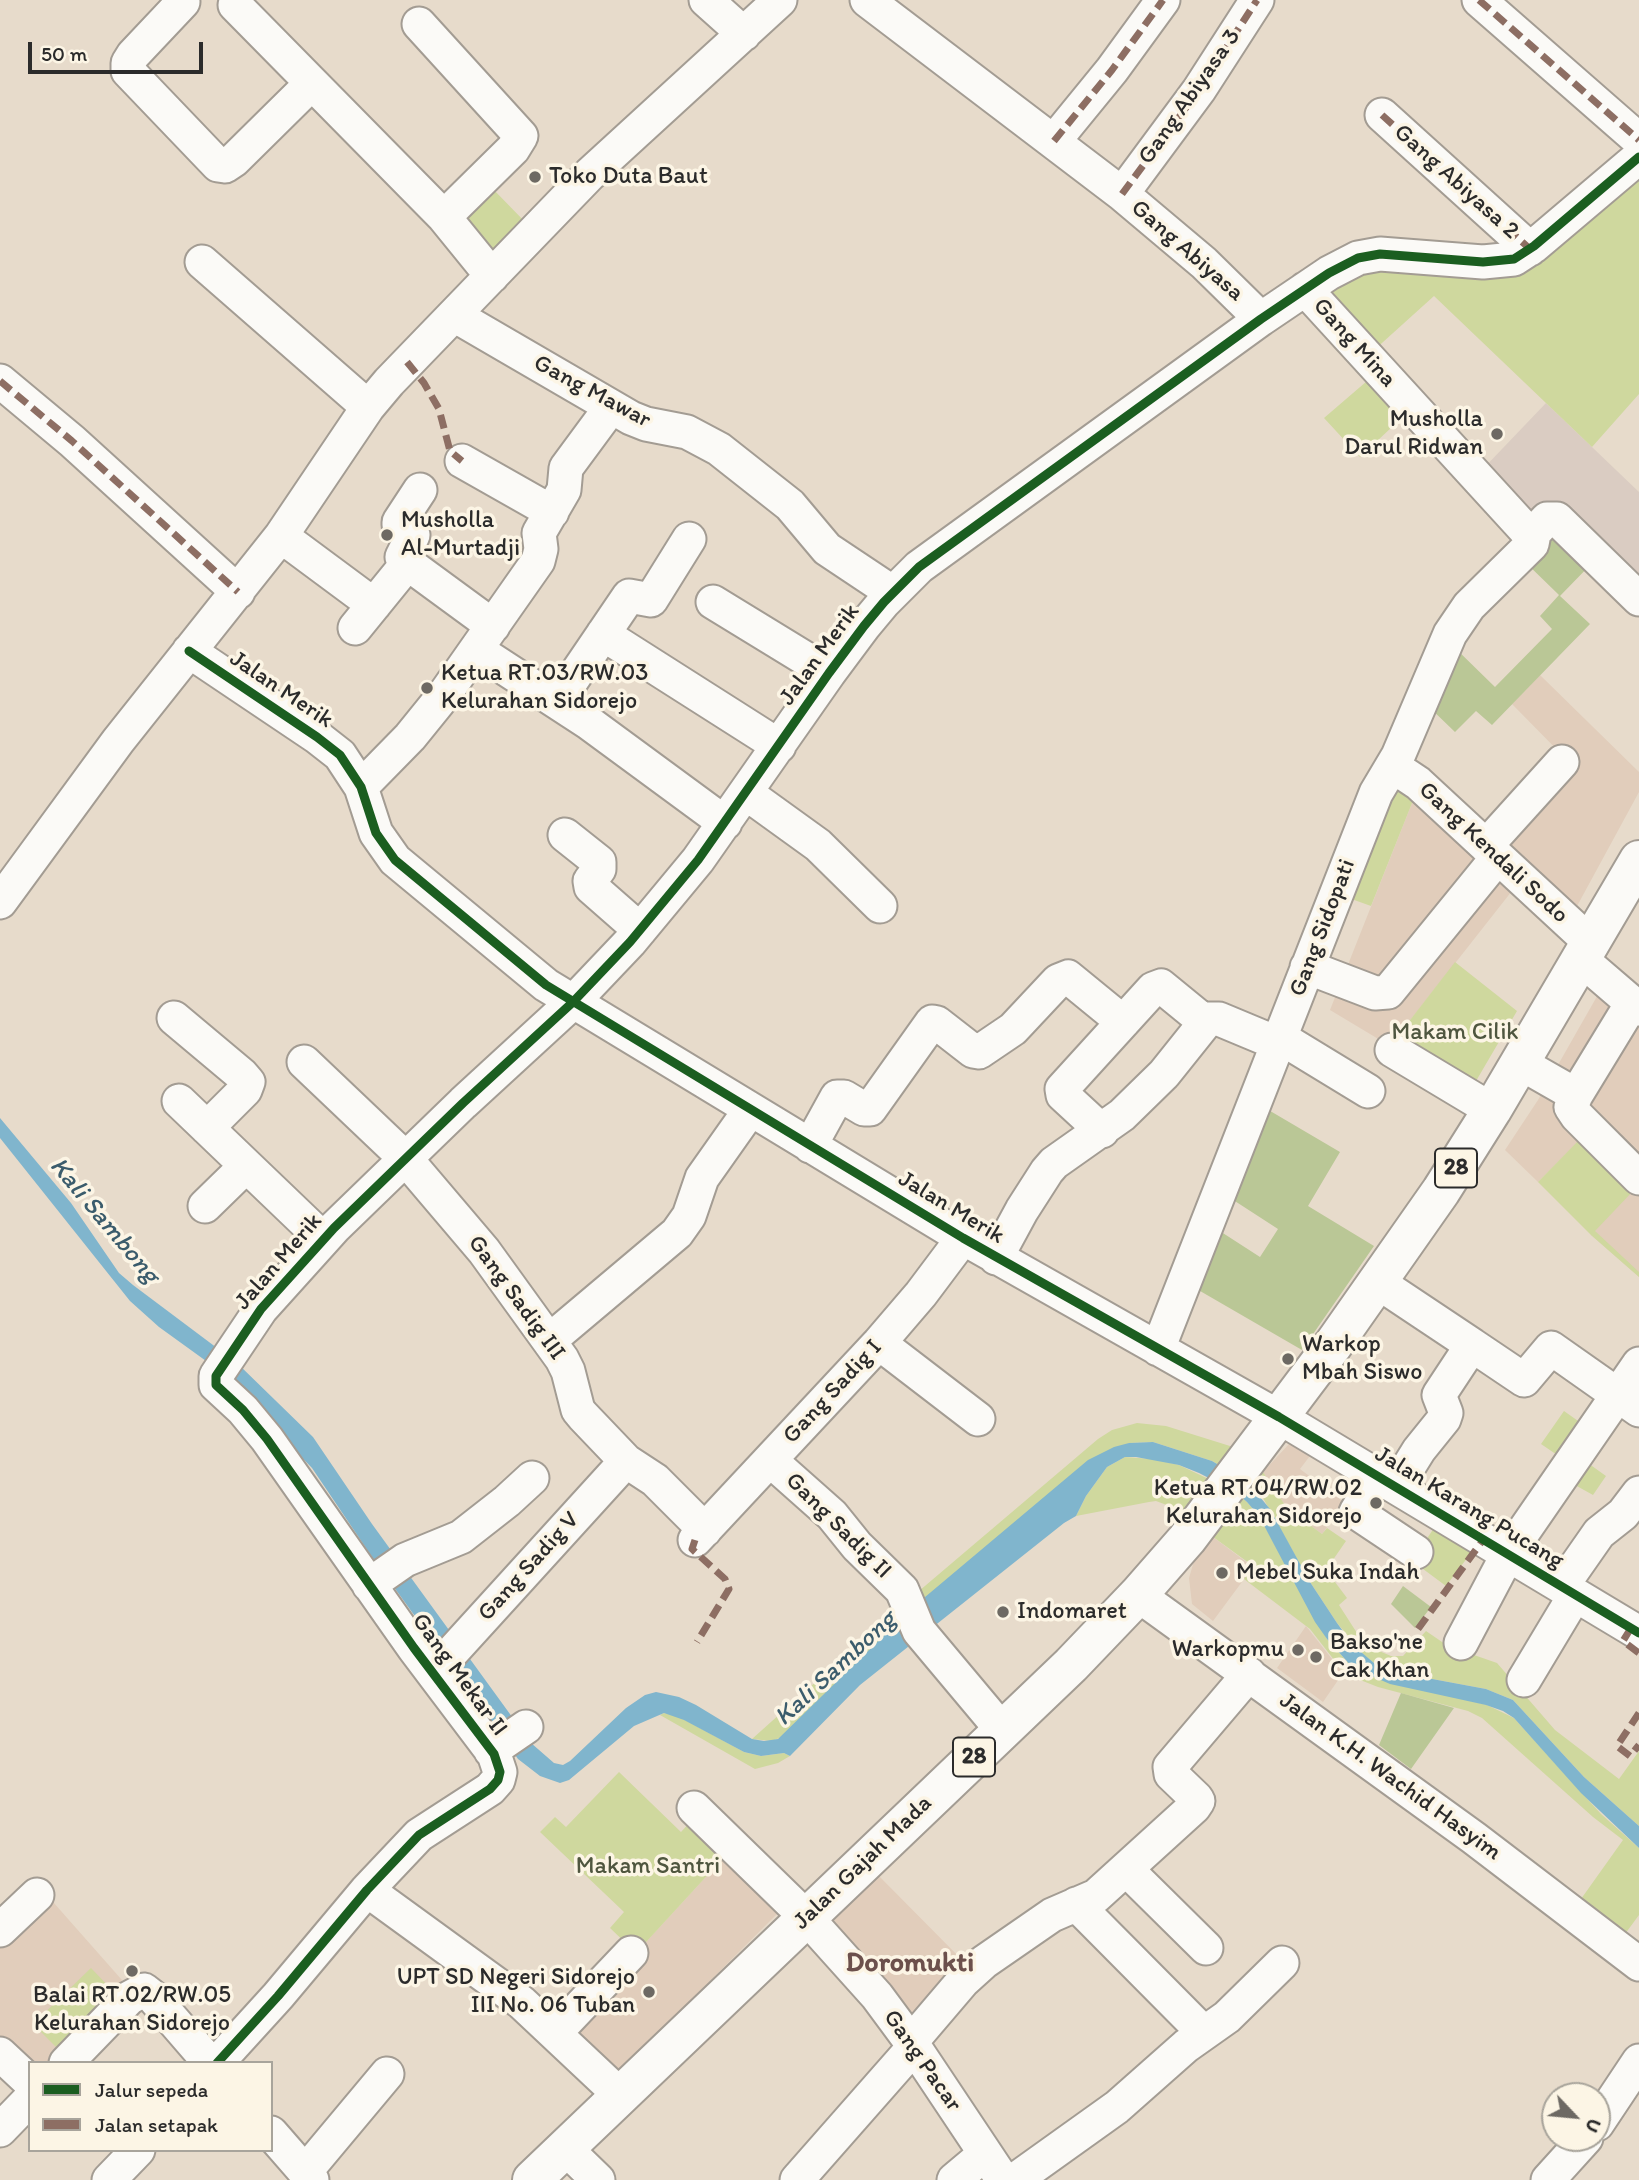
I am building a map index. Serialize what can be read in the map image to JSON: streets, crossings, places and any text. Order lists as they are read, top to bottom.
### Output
{
  "streets": {
    "highway": ["28", "Jalan Gajah Mada"],
    "street": [
      "Gang Abiyasa 3",
      "Gang Abiyasa 2",
      "Gang Abiyasa",
      "Gang Mina",
      "Gang Mawar",
      "Jalan Merik",
      "Gang Kendali Sodo",
      "Gang Sidopati",
      "Gang Sadig III",
      "Gang Sadig I",
      "Jalan Karang Pucang",
      "Gang Sadig II",
      "Gang Sadig V",
      "Gang Mekar II",
      "Jalan K.H. Wachid Hasyim",
      "Gang Pacar"
    ]
  },
  "crossings": [
    ["Gang Abiyasa 3", "Gang Abiyasa"],
    ["Gang Abiyasa 2", "Gang Abiyasa"],
    ["Gang Abiyasa", "Gang Mina"],
    ["Gang Abiyasa", "Jalan Merik"],
    ["Gang Mina", "Gang Sidopati"],
    ["Gang Mawar", "Jalan Merik"],
    ["Jalan Merik", "Gang Sidopati"],
    ["Jalan Merik", "28"],
    ["Jalan Merik", "Gang Sadig III"],
    ["Jalan Merik", "Gang Sadig I"],
    ["Jalan Merik", "Jalan Karang Pucang"],
    ["Jalan Merik", "Gang Mekar II"],
    ["Jalan Merik", "Jalan Gajah Mada"],
    ["Gang Kendali Sodo", "Gang Sidopati"],
    ["Gang Kendali Sodo", "28"],
    ["28", "Jalan Karang Pucang"],
    ["28", "Jalan Gajah Mada"],
    ["Gang Sadig III", "Gang Sadig I"],
    ["Gang Sadig III", "Gang Sadig V"],
    ["Gang Sadig I", "Gang Sadig II"],
    ["Jalan Karang Pucang", "Jalan Gajah Mada"],
    ["Gang Sadig II", "Jalan Gajah Mada"],
    ["Gang Sadig V", "Gang Mekar II"],
    ["Jalan K.H. Wachid Hasyim", "Jalan Gajah Mada"],
    ["Jalan Gajah Mada", "Gang Pacar"]
  ],
  "districts": ["Doromukti"],
  "water": ["Kali Sambong"],
  "parks": ["Makam Cilik", "Makam Santri"],
  "places": [
    "Toko Duta Baut",
    "Musholla Darul Ridwan",
    "Musholla Al-Murtadji",
    "Ketua RT.03/RW.03 Kelurahan Sidorejo",
    "Warkop Mbah Siswo",
    "Ketua RT.04/RW.02 Kelurahan Sidorejo",
    "Mebel Suka Indah",
    "Indomaret",
    "Warkopmu",
    "Bakso'ne Cak Khan",
    "Balai RT.02/RW.05 Kelurahan Sidorejo",
    "UPT SD Negeri Sidorejo III No. 06 Tuban"
  ],
  "legend": ["Jalur sepeda", "Jalan setapak"],
  "scale_bar": "50 m",
  "north": "bottom right"
}
